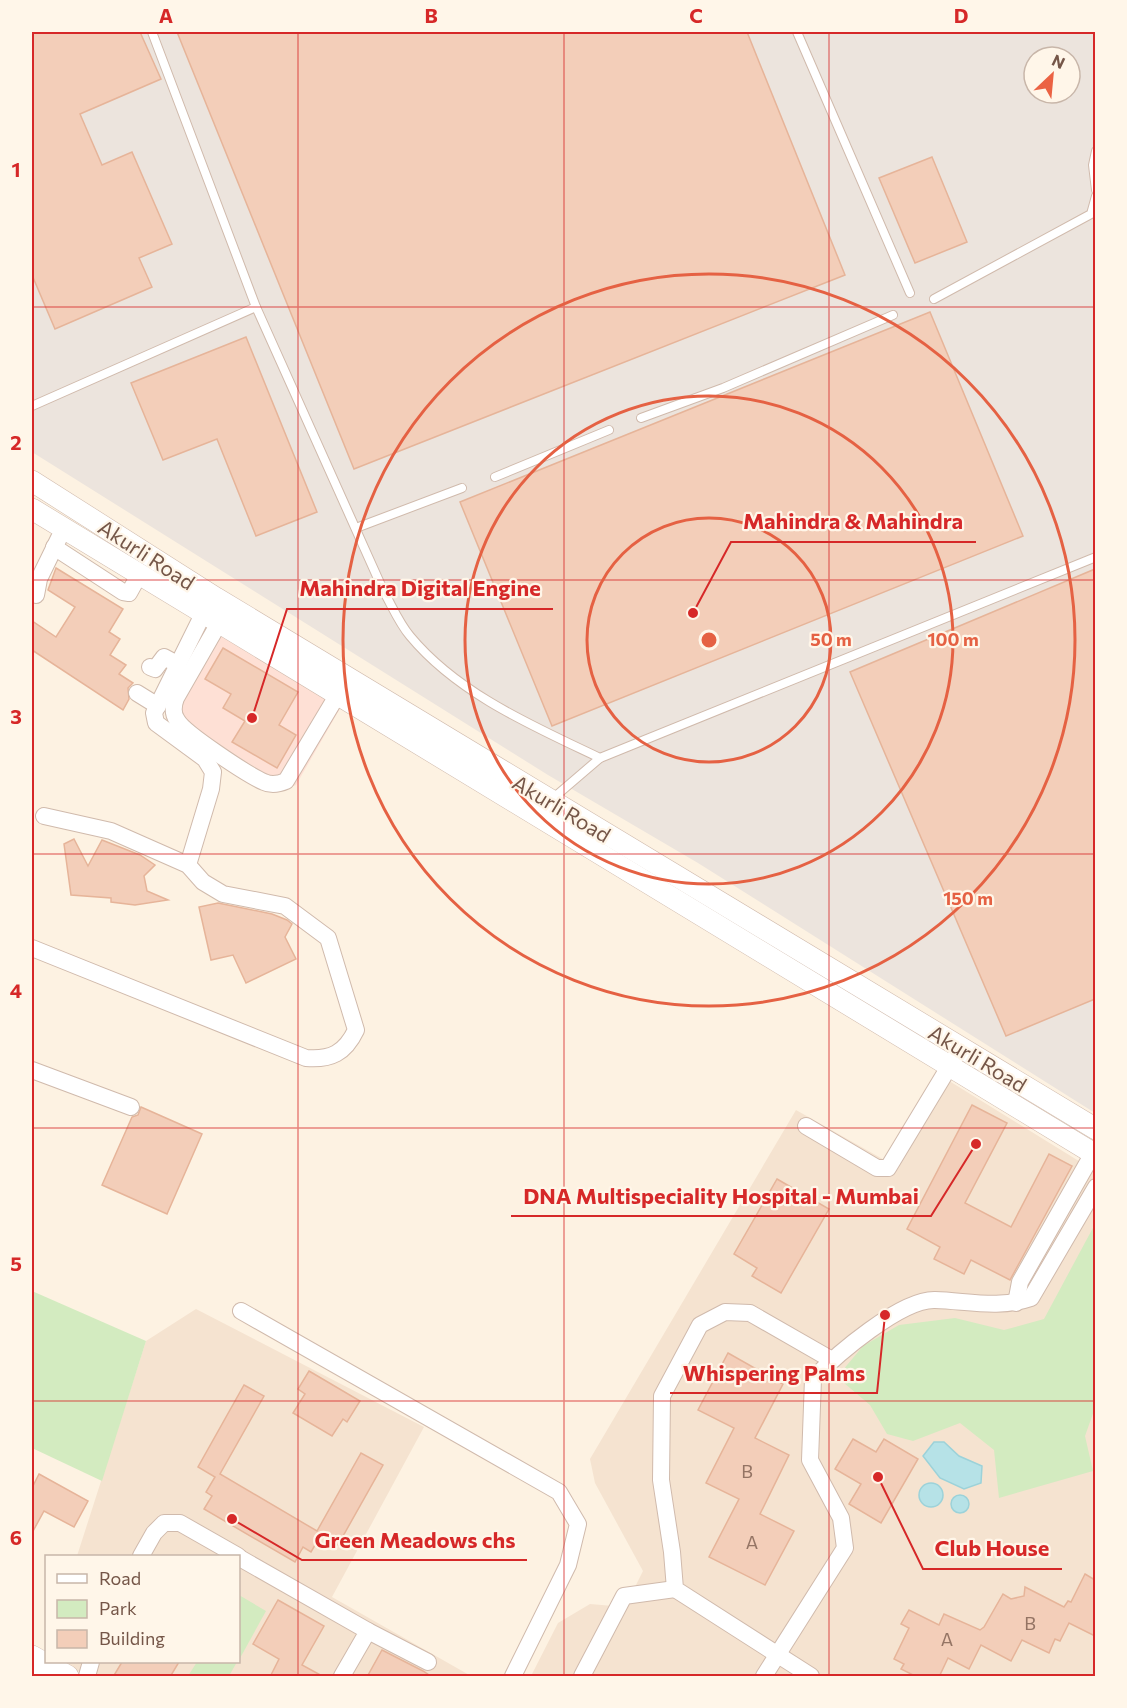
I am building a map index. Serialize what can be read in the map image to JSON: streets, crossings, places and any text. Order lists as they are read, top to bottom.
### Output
{
  "streets": {
    "street": ["Akurli Road"]
  },
  "places": [
    "Mahindra & Mahindra",
    "Mahindra Digital Engine",
    "DNA Multispeciality Hospital - Mumbai",
    "Whispering Palms",
    "Club House",
    "Green Meadows chs"
  ],
  "house_numbers": [
    "B",
    "A",
    "B",
    "A"
  ],
  "legend": ["Road", "Park", "Building"],
  "north": "top right",
  "grid": {
    "columns": [
      "A",
      "B",
      "C",
      "D"
    ],
    "rows": [
      "1",
      "2",
      "3",
      "4",
      "5",
      "6"
    ]
  },
  "rings": ["50 m", "100 m", "150 m"]
}
